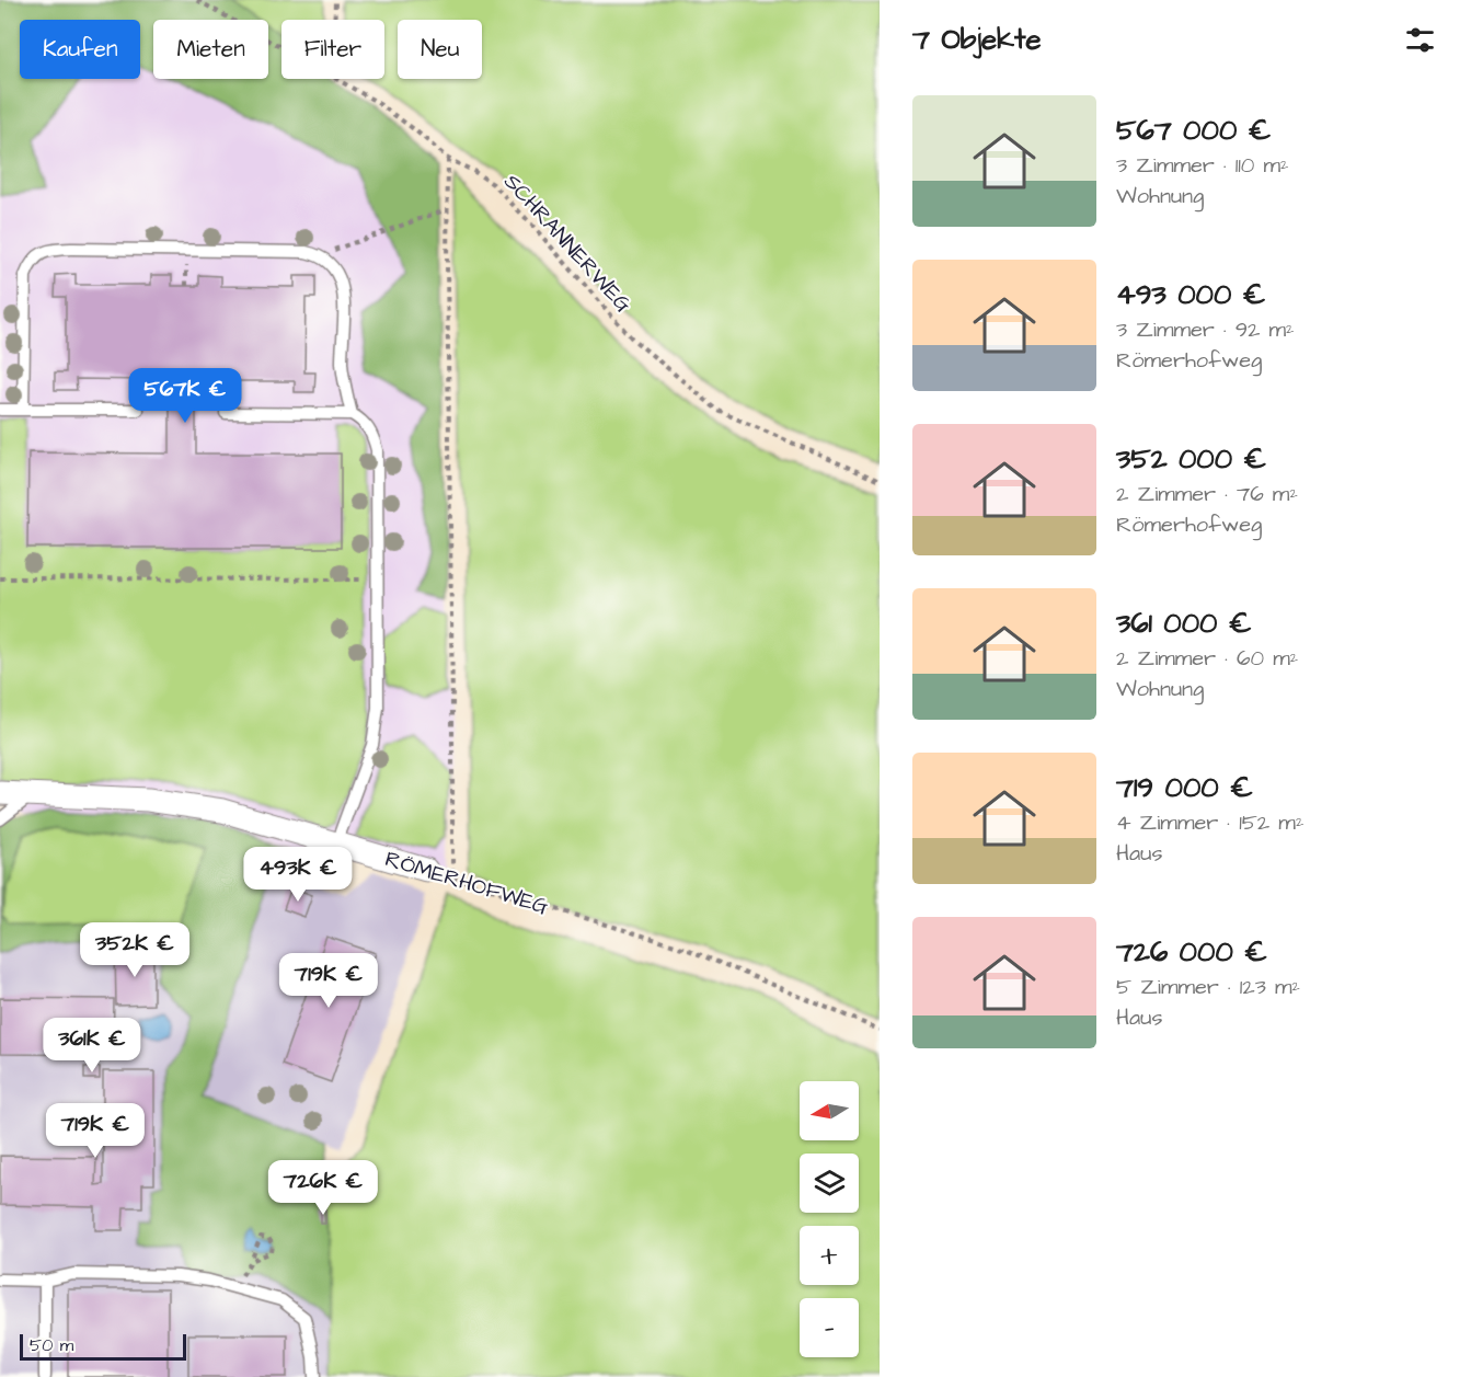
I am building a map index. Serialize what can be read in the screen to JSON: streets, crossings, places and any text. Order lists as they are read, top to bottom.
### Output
{
  "streets": {
    "street": ["RÖMERHOFWEG"],
    "path": ["SCHRANNERWEG"]
  },
  "scale_bar": "50 m",
  "north": "left",
  "page": {
    "heading": "7 Objekte",
    "chip": [
      "Kaufen",
      "Mieten",
      "Filter",
      "Neu"
    ],
    "list": [
      {
        "name": "567 000 €",
        "note": "3 Zimmer · 110 m² · Wohnung"
      },
      {
        "name": "493 000 €",
        "note": "3 Zimmer · 92 m² · Römerhofweg"
      },
      {
        "name": "352 000 €",
        "note": "2 Zimmer · 76 m² · Römerhofweg"
      },
      {
        "name": "361 000 €",
        "note": "2 Zimmer · 60 m² · Wohnung"
      },
      {
        "name": "719 000 €",
        "note": "4 Zimmer · 152 m² · Haus"
      },
      {
        "name": "726 000 €",
        "note": "5 Zimmer · 123 m² · Haus"
      }
    ],
    "price": [
      "567K €",
      "493K €",
      "352K €",
      "719K €",
      "361K €",
      "719K €",
      "726K €"
    ],
    "map_buttons": ["+", "−"],
    "scale": "50 m"
  }
}
